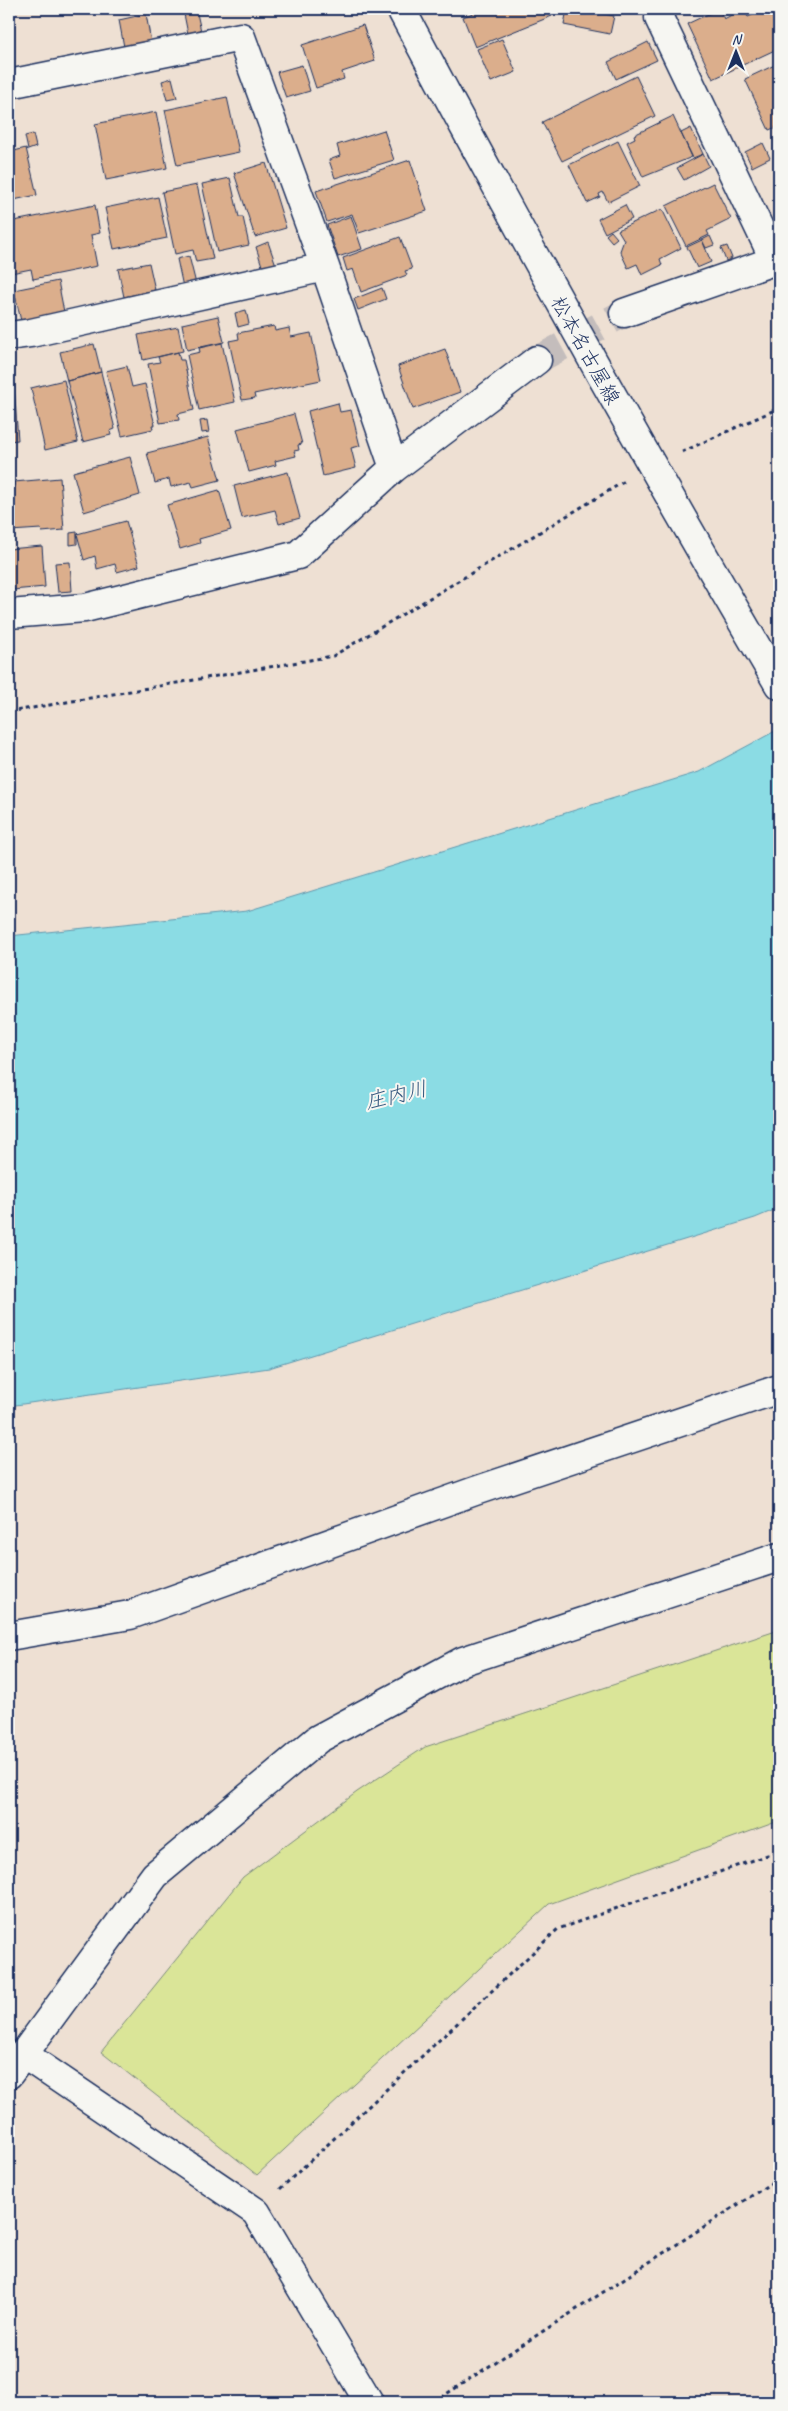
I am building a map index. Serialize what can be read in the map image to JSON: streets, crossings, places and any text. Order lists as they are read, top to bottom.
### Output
{
  "streets": {
    "street": ["松本名古屋線"]
  },
  "water": ["庄内川"],
  "north": "top"
}
